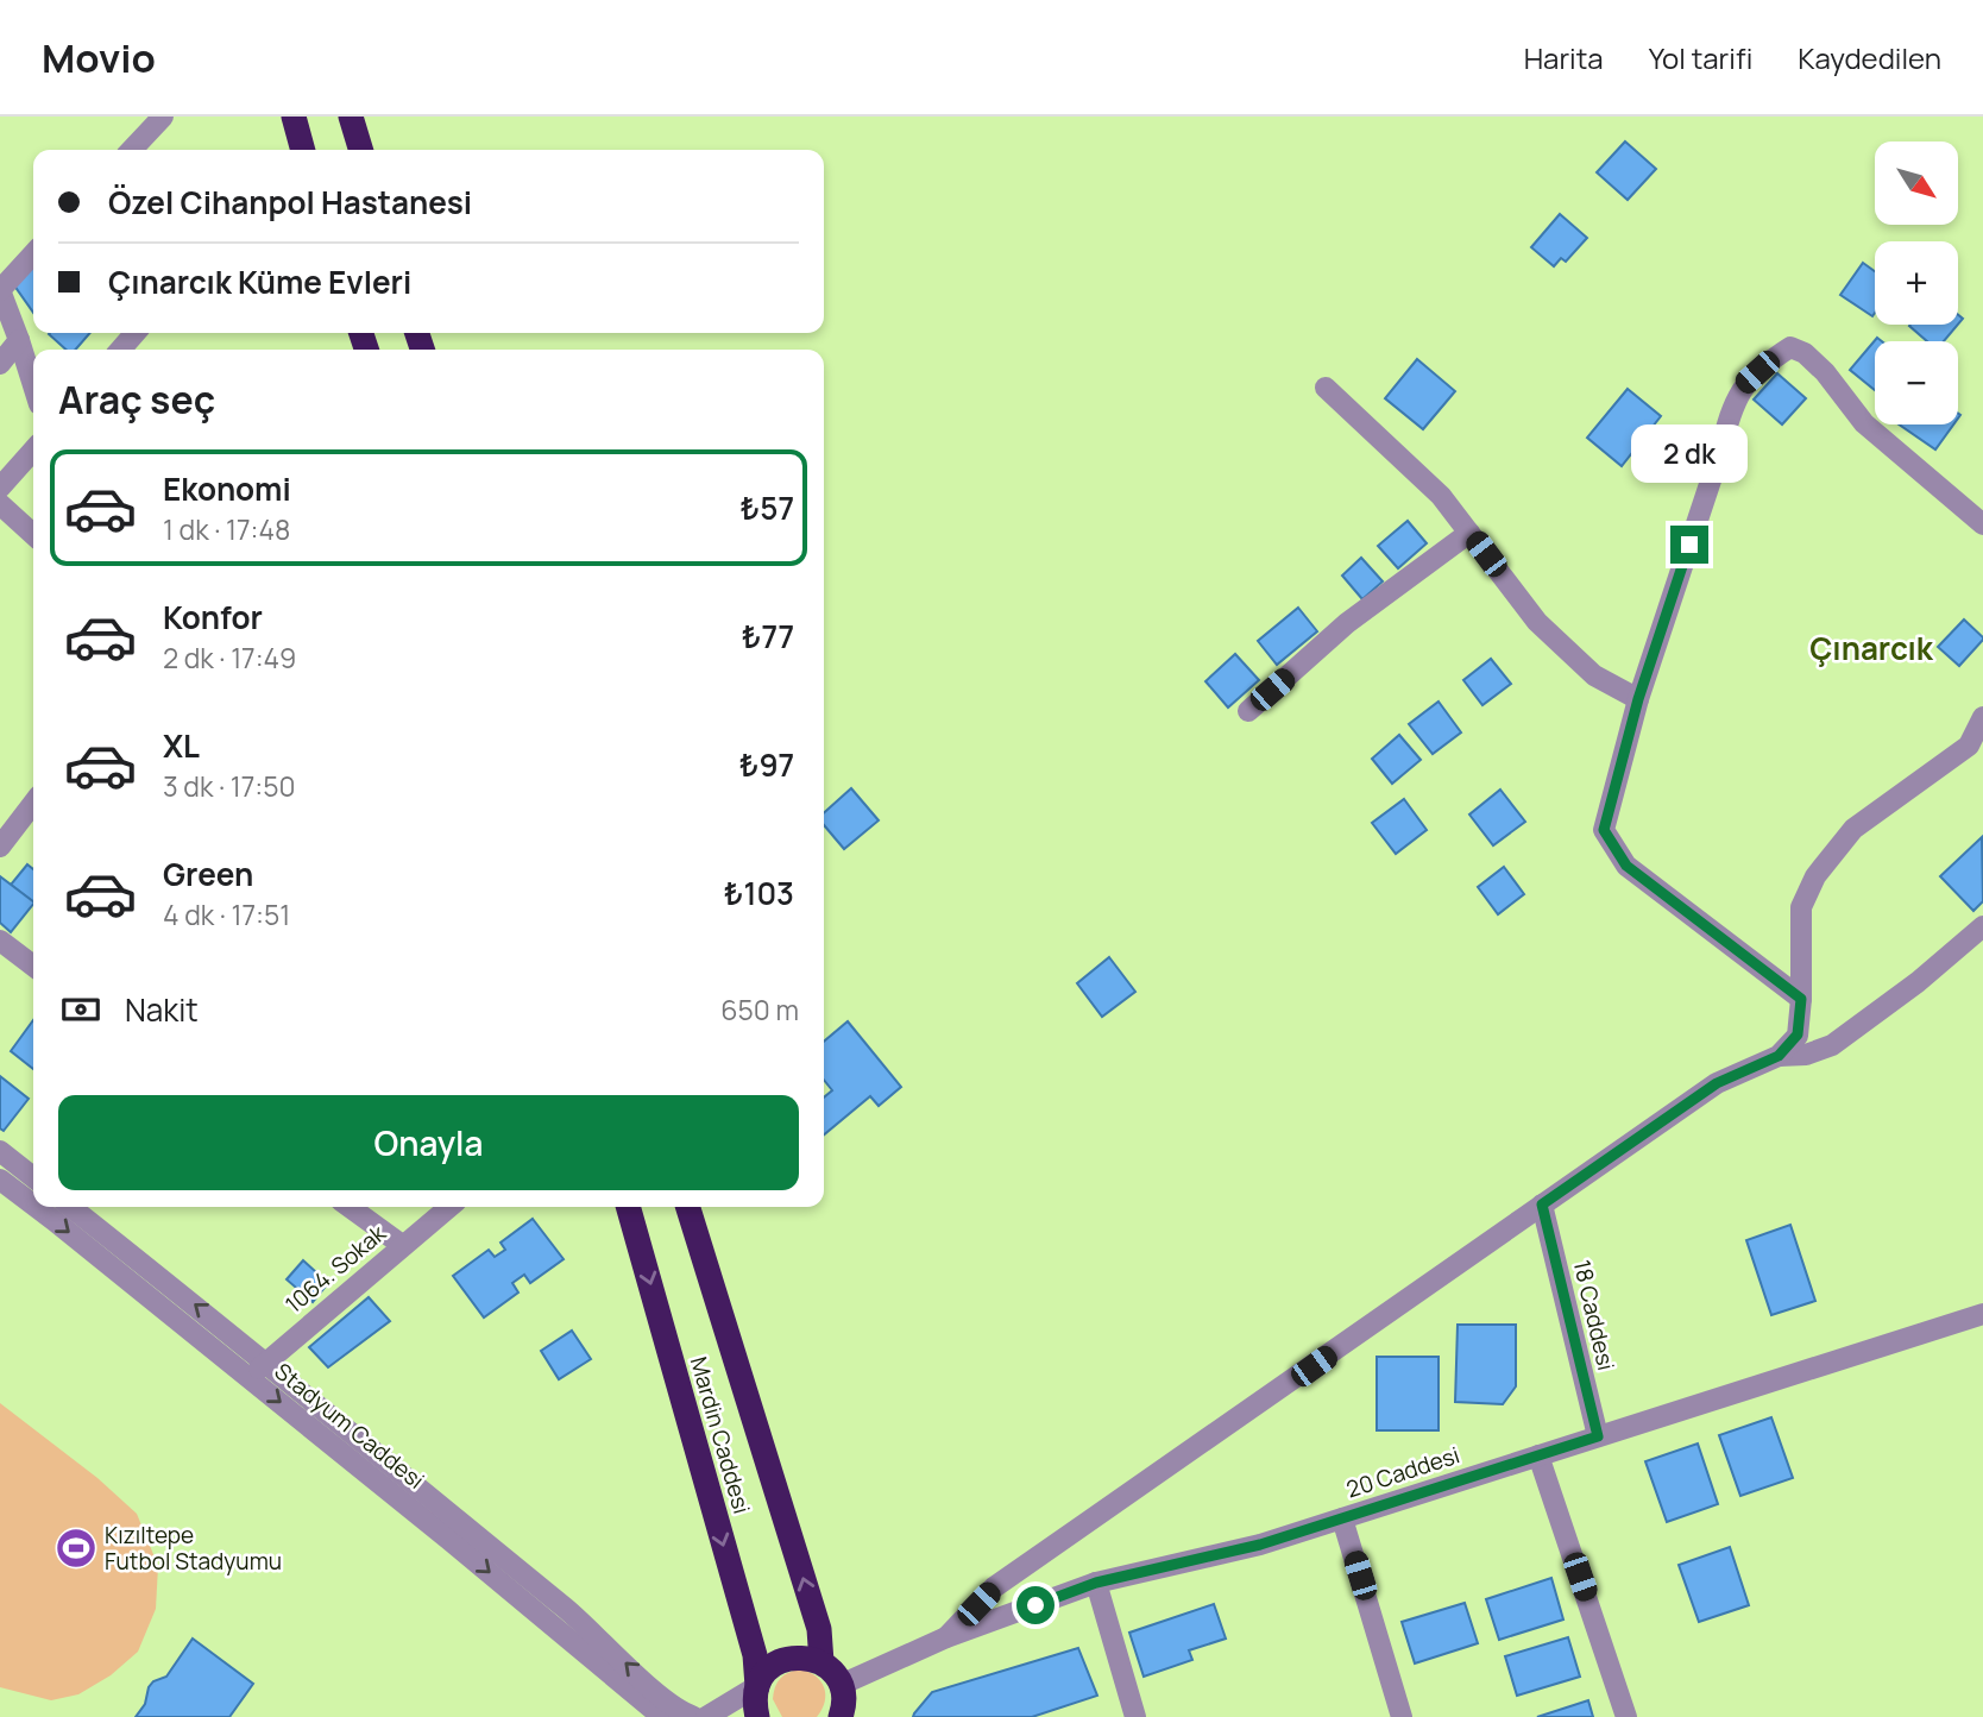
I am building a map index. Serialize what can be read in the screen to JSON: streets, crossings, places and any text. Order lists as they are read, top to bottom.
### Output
{
  "streets": {
    "highway": ["Mardin Caddesi"],
    "street": [
      "1064. Sokak",
      "18 Caddesi",
      "Stadyum Caddesi",
      "20 Caddesi"
    ]
  },
  "crossings": [
    ["1064. Sokak", "Stadyum Caddesi"],
    ["18 Caddesi", "20 Caddesi"]
  ],
  "districts": ["Çınarcık"],
  "places": {
    "sports": ["Kızıltepe Futbol Stadyumu"]
  },
  "north": "bottom right",
  "page": {
    "header": "Movio",
    "nav": ["Harita", "Yol tarifi", "Kaydedilen"],
    "map_buttons": ["+", "−"],
    "banner": ["Özel Cihanpol Hastanesi", "Çınarcık Küme Evleri"],
    "heading": "Araç seç",
    "bubble": "2 dk",
    "list": [
      {
        "name": "Ekonomi",
        "note": "1 dk · 17:48",
        "value": "₺57"
      },
      {
        "name": "Konfor",
        "note": "2 dk · 17:49",
        "value": "₺77"
      },
      {
        "name": "XL",
        "note": "3 dk · 17:50",
        "value": "₺97"
      },
      {
        "name": "Green",
        "note": "4 dk · 17:51",
        "value": "₺103"
      }
    ],
    "pay": ["Nakit", "650 m"],
    "buttons": "Onayla"
  }
}
